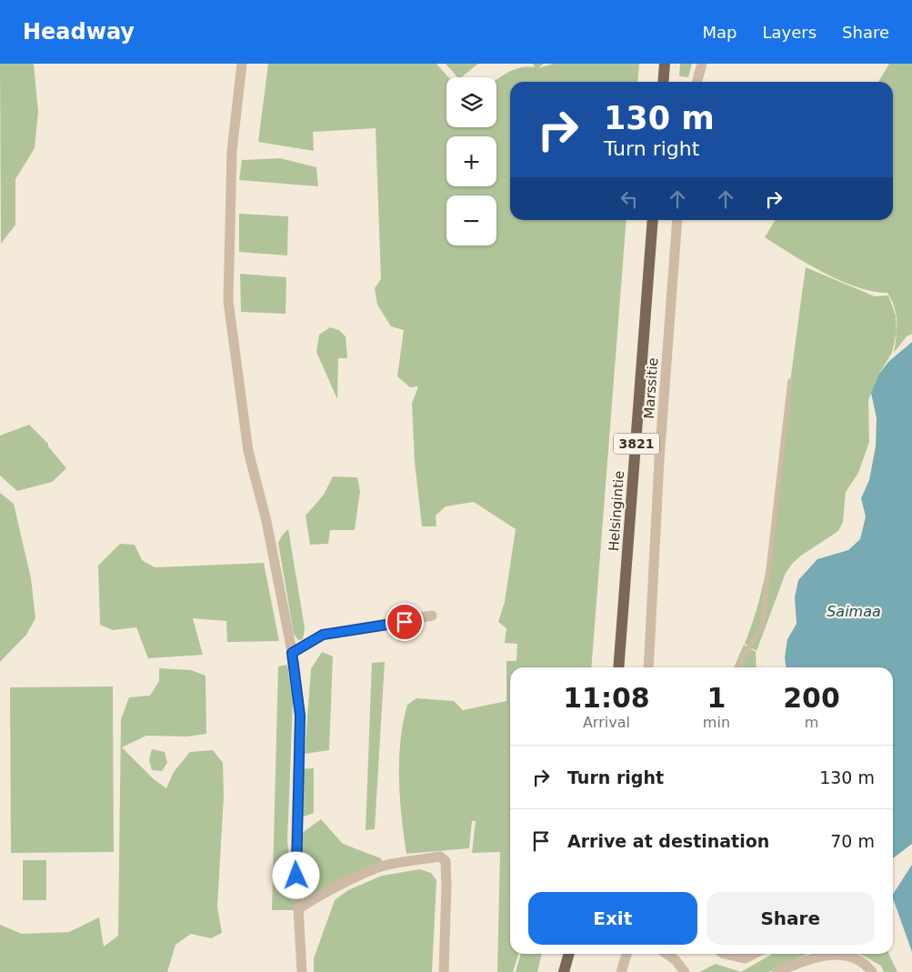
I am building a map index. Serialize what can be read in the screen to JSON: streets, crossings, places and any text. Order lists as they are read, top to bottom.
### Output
{
  "streets": {
    "main road": ["3821", "Helsingintie"],
    "street": ["Marssitie"]
  },
  "water": ["Saimaa"],
  "page": {
    "header": "Headway",
    "nav": ["Map", "Layers", "Share"],
    "map_buttons": ["+", "−"],
    "turn": ["130 m", "Turn right"],
    "eta": [
      "11:08",
      "Arrival",
      "1",
      "min",
      "200",
      "m"
    ],
    "list": [
      {
        "name": "Turn right",
        "value": "130 m"
      },
      {
        "name": "Arrive at destination",
        "value": "70 m"
      }
    ],
    "buttons": ["Exit", "Share"]
  }
}
